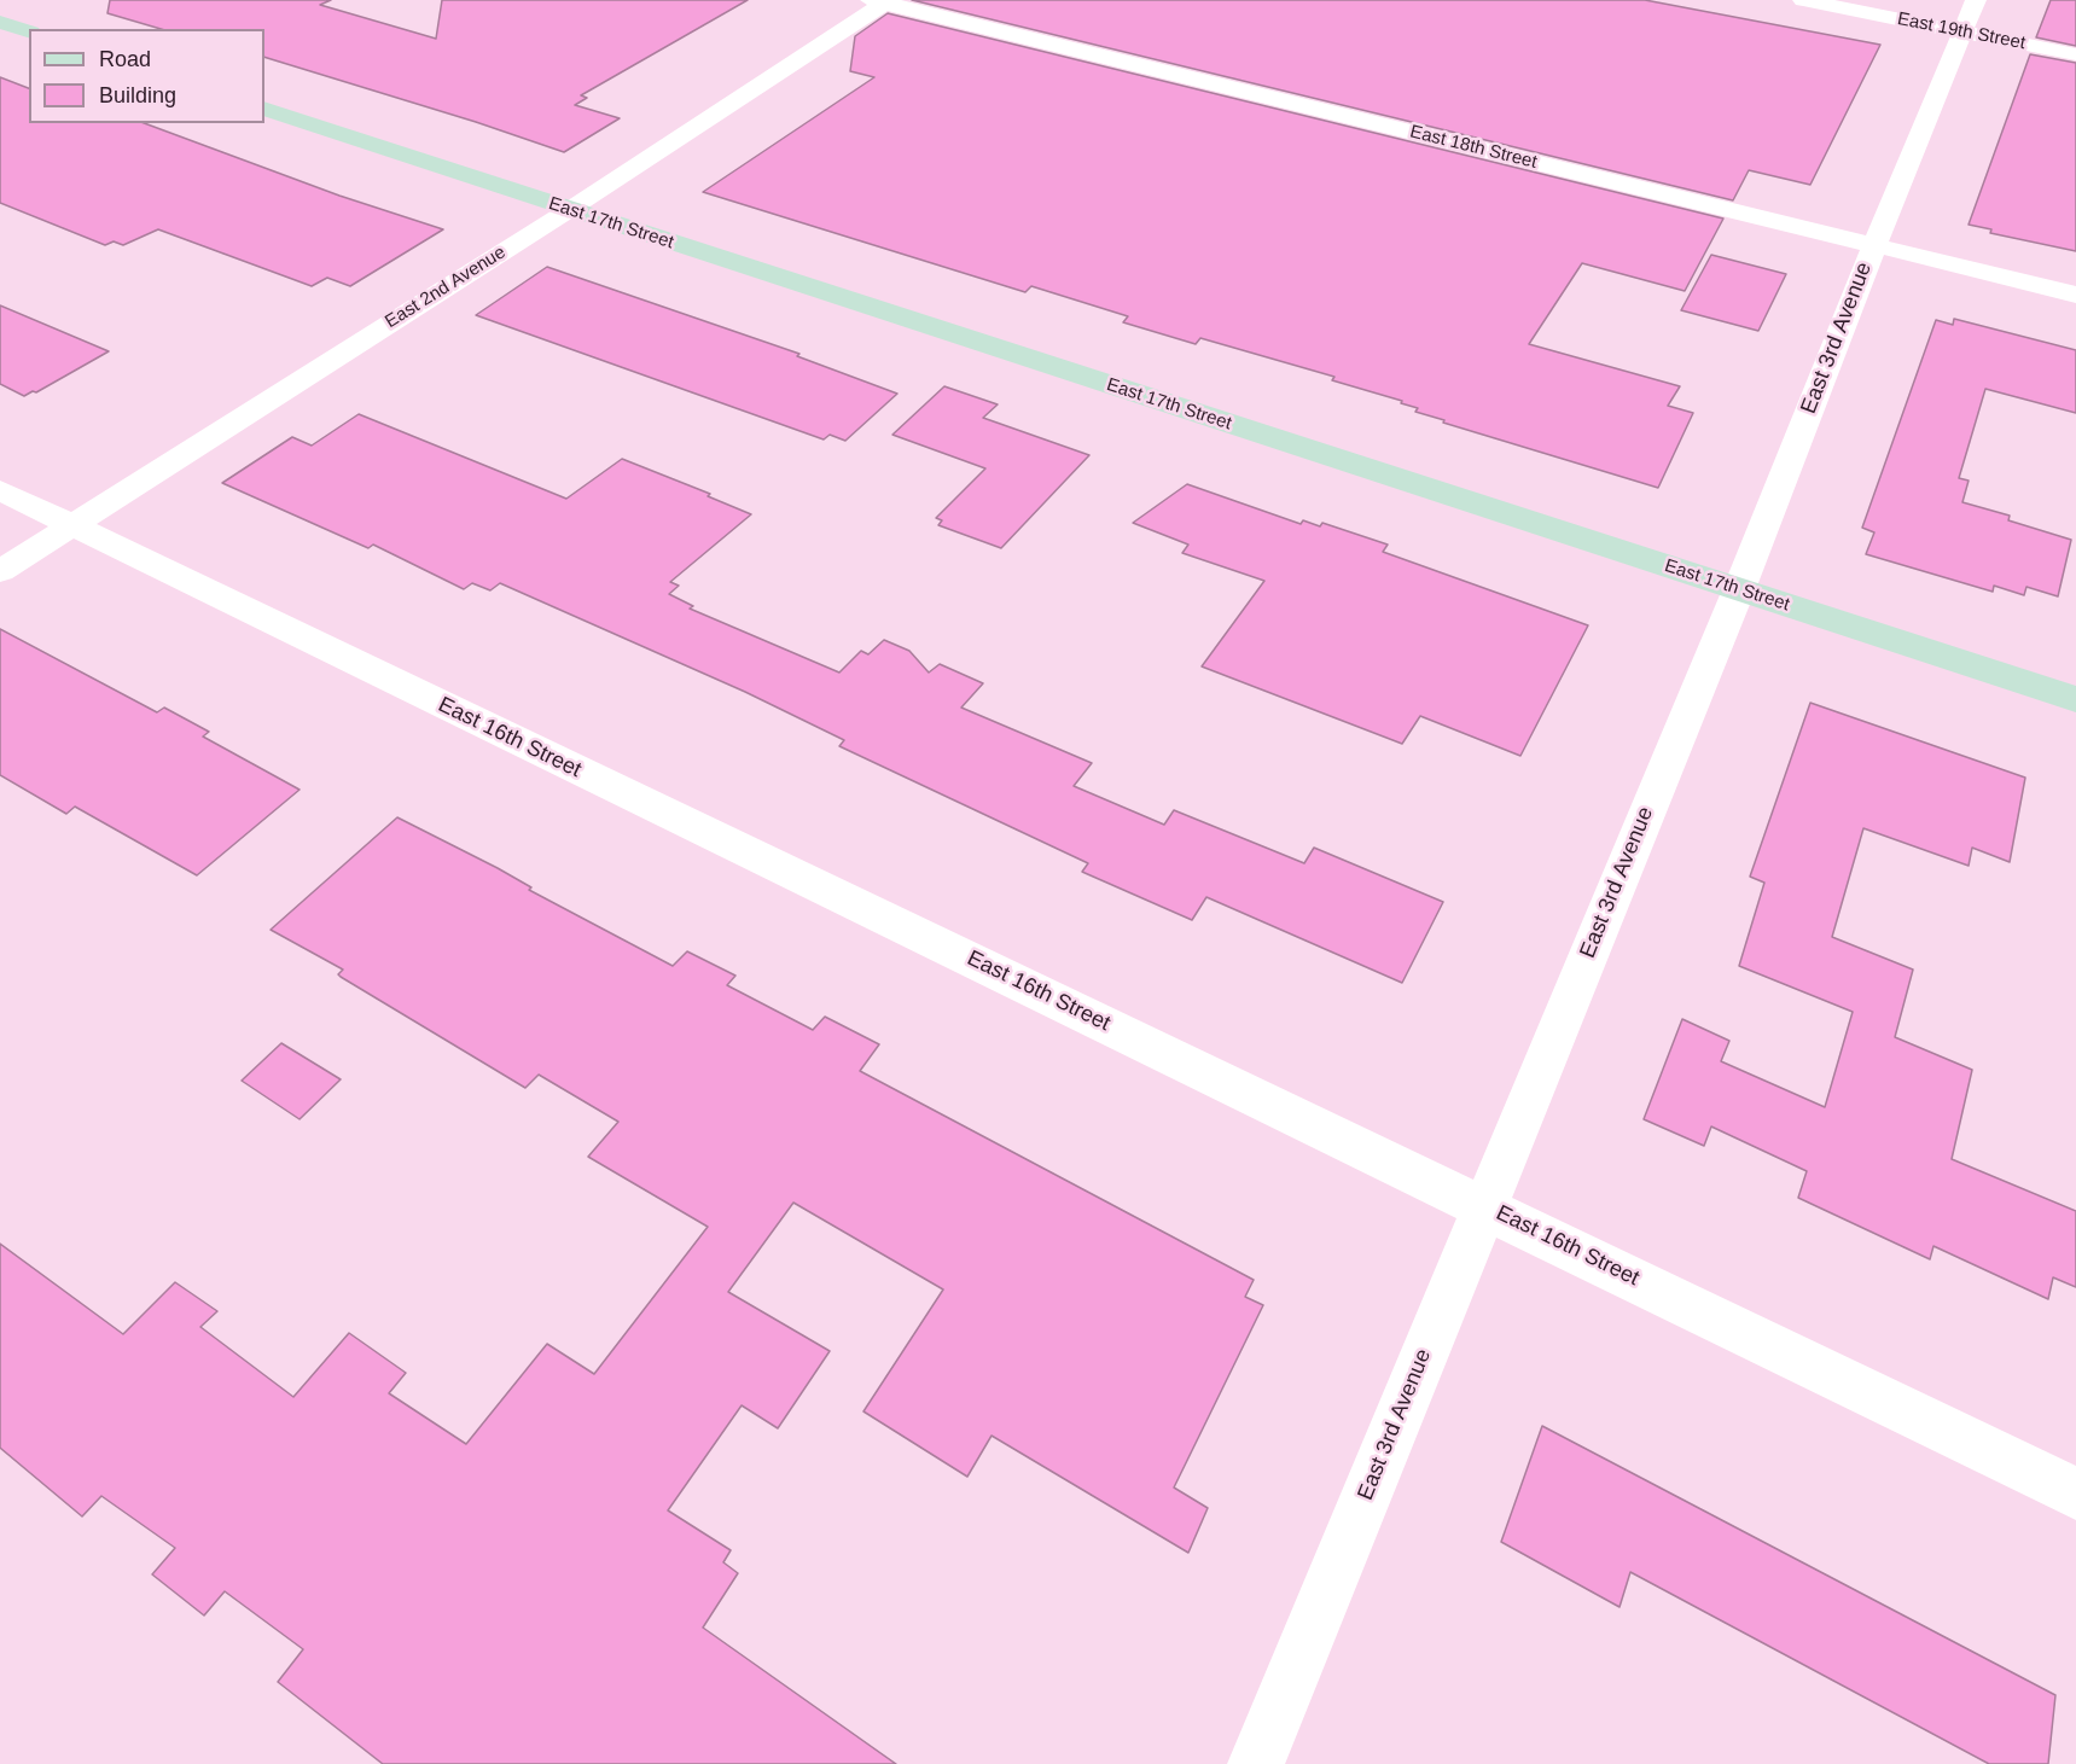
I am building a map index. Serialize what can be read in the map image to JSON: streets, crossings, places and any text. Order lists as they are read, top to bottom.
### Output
{
  "streets": {
    "street": [
      "East 19th Street",
      "East 18th Street",
      "East 17th Street",
      "East 2nd Avenue",
      "East 3rd Avenue",
      "East 16th Street"
    ]
  },
  "crossings": [
    ["East 19th Street", "East 3rd Avenue"],
    ["East 18th Street", "East 2nd Avenue"],
    ["East 18th Street", "East 3rd Avenue"],
    ["East 17th Street", "East 2nd Avenue"],
    ["East 17th Street", "East 3rd Avenue"],
    ["East 2nd Avenue", "East 16th Street"],
    ["East 3rd Avenue", "East 16th Street"]
  ],
  "legend": ["Road", "Building"]
}
